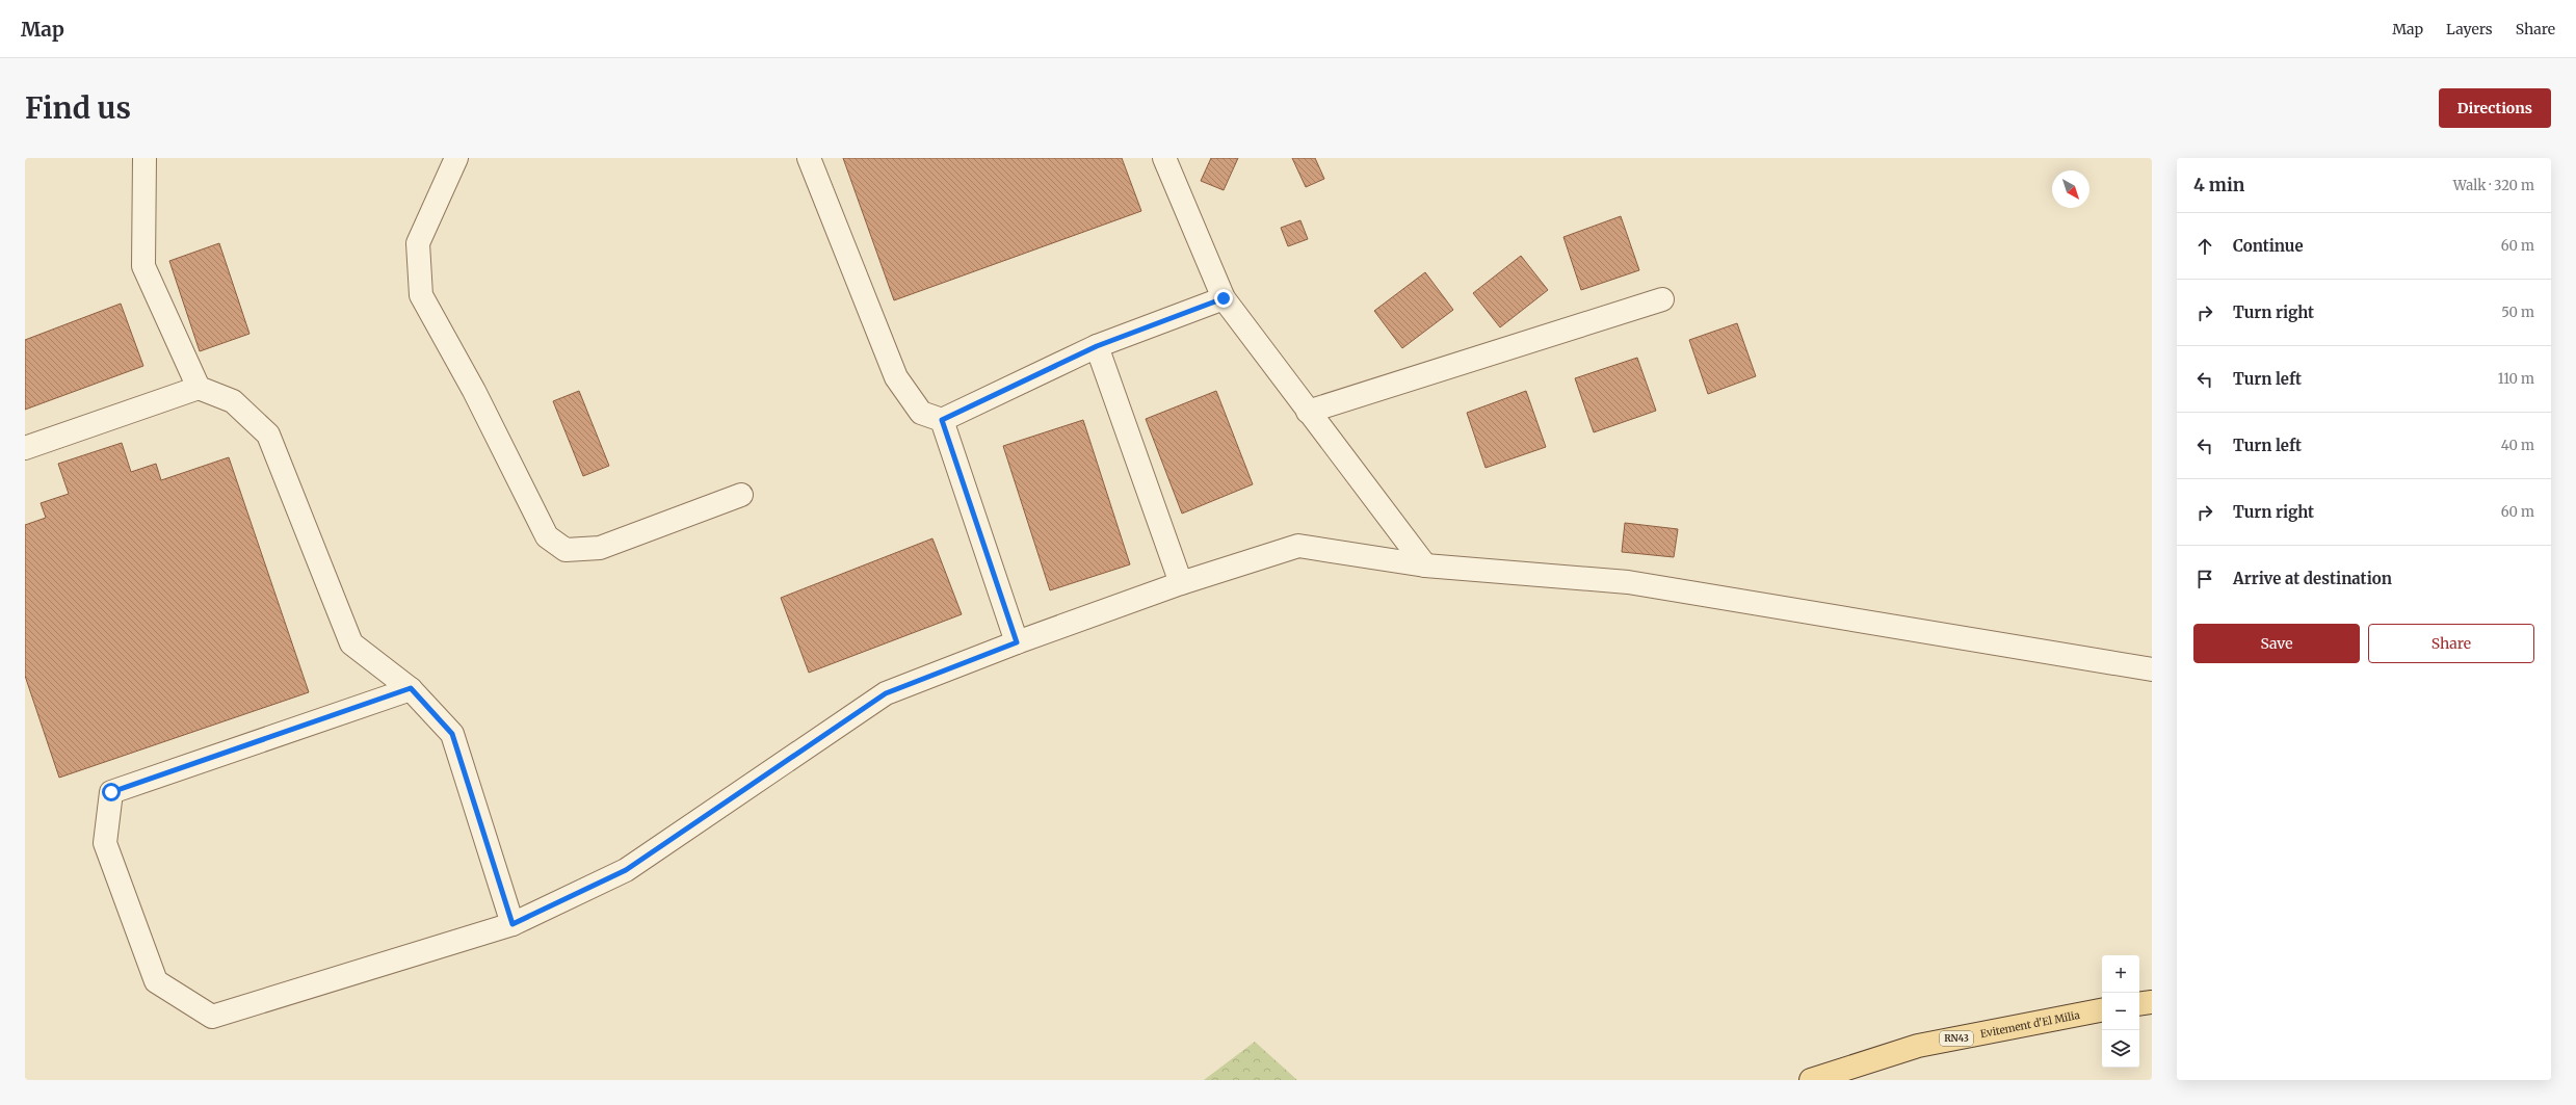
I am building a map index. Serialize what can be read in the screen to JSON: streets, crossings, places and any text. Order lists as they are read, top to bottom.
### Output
{
  "streets": {
    "main road": ["Evitement d'El Milia", "RN43"]
  },
  "north": "bottom right",
  "page": {
    "header": "Map",
    "nav": ["Map", "Layers", "Share"],
    "buttons": [
      "Directions",
      ["Save", "Share"]
    ],
    "title": "Find us",
    "heading": ["4 min", "Walk · 320 m"],
    "list": [
      ["Continue", "60 m"],
      ["Turn right", "50 m"],
      ["Turn left", "110 m"],
      ["Turn left", "40 m"],
      ["Turn right", "60 m"],
      "Arrive at destination"
    ],
    "map_buttons": ["+", "−"]
  }
}
